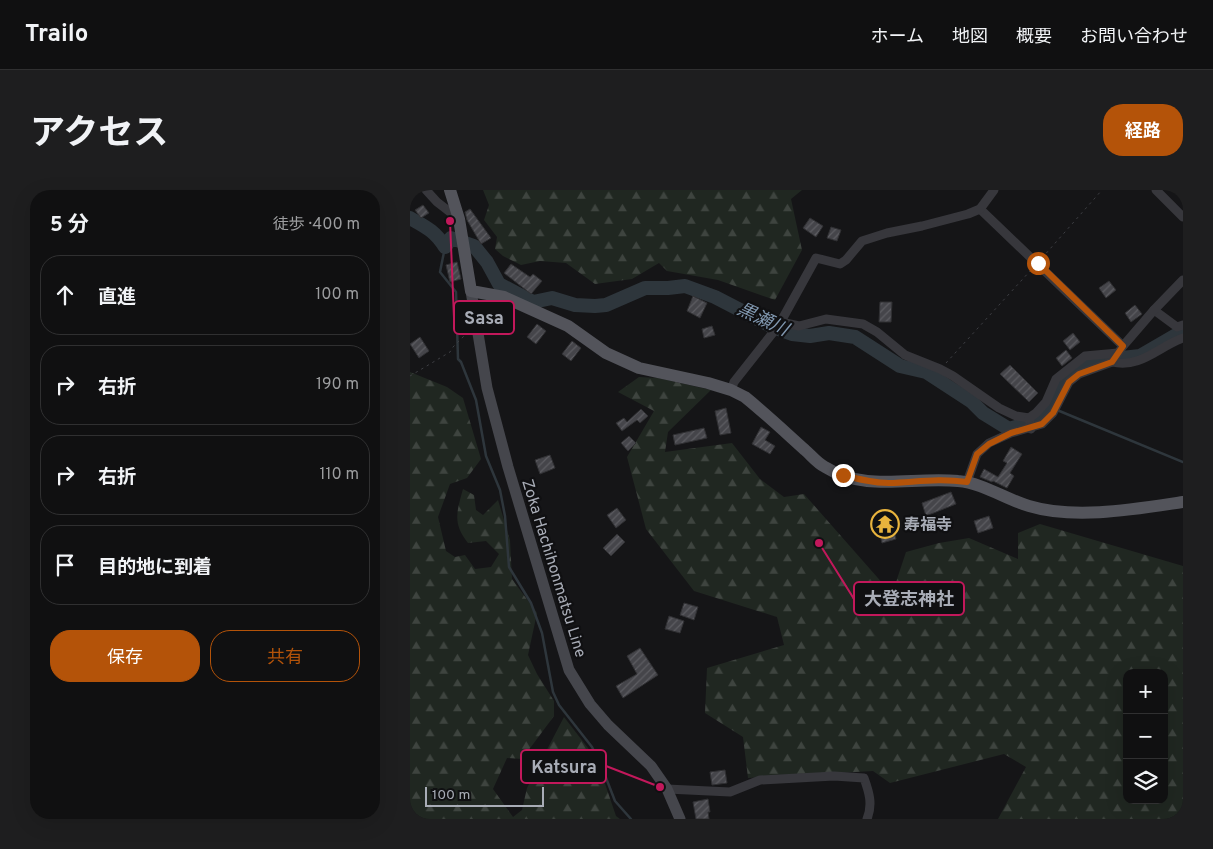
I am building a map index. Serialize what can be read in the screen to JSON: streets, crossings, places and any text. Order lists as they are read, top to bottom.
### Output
{
  "streets": {
    "main road": ["Zoka Hachihonmatsu Line"]
  },
  "water": ["黒瀬川"],
  "places": {
    "other": ["Sasa", "大登志神社", "Katsura"],
    "temple": ["寿福寺"]
  },
  "scale_bar": "100 m",
  "page": {
    "header": "Trailo",
    "nav": [
      "ホーム",
      "地図",
      "概要",
      "お問い合わせ"
    ],
    "title": "アクセス",
    "buttons": [
      "経路",
      ["保存", "共有"]
    ],
    "heading": ["5 分", "徒歩 · 400 m"],
    "list": [
      ["直進", "100 m"],
      ["右折", "190 m"],
      ["右折", "110 m"],
      "目的地に到着"
    ],
    "map_buttons": ["+", "−"],
    "scale": "100 m"
  }
}
